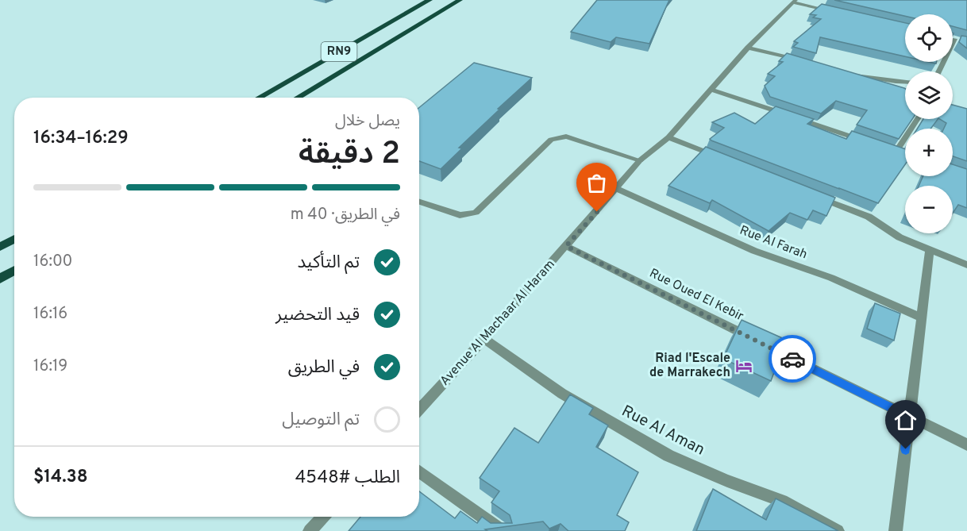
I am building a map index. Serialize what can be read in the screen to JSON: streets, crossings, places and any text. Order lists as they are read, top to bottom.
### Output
{
  "streets": {
    "main road": ["RN9"],
    "street": [
      "Rue Al Farah",
      "Rue Oued El Kebir",
      "Avenue Al Machaar Al Haram",
      "Rue Al Aman"
    ]
  },
  "crossings": [
    ["Rue Al Farah", "Avenue Al Machaar Al Haram"],
    ["Rue Oued El Kebir", "Avenue Al Machaar Al Haram"],
    ["Avenue Al Machaar Al Haram", "Rue Al Aman"]
  ],
  "places": {
    "hotel": ["Riad l'Escale de Marrakech"]
  },
  "page": {
    "map_buttons": ["+", "−"],
    "heading": ["2 دقيقة", "يصل خلال", "16:29–16:34"],
    "panel": ["الطلب #4548", "$14.38"],
    "bar": "في الطريق · 40 m",
    "list": [
      ["تم التأكيد", "16:00"],
      ["قيد التحضير", "16:16"],
      ["في الطريق", "16:19"],
      "تم التوصيل"
    ]
  }
}
